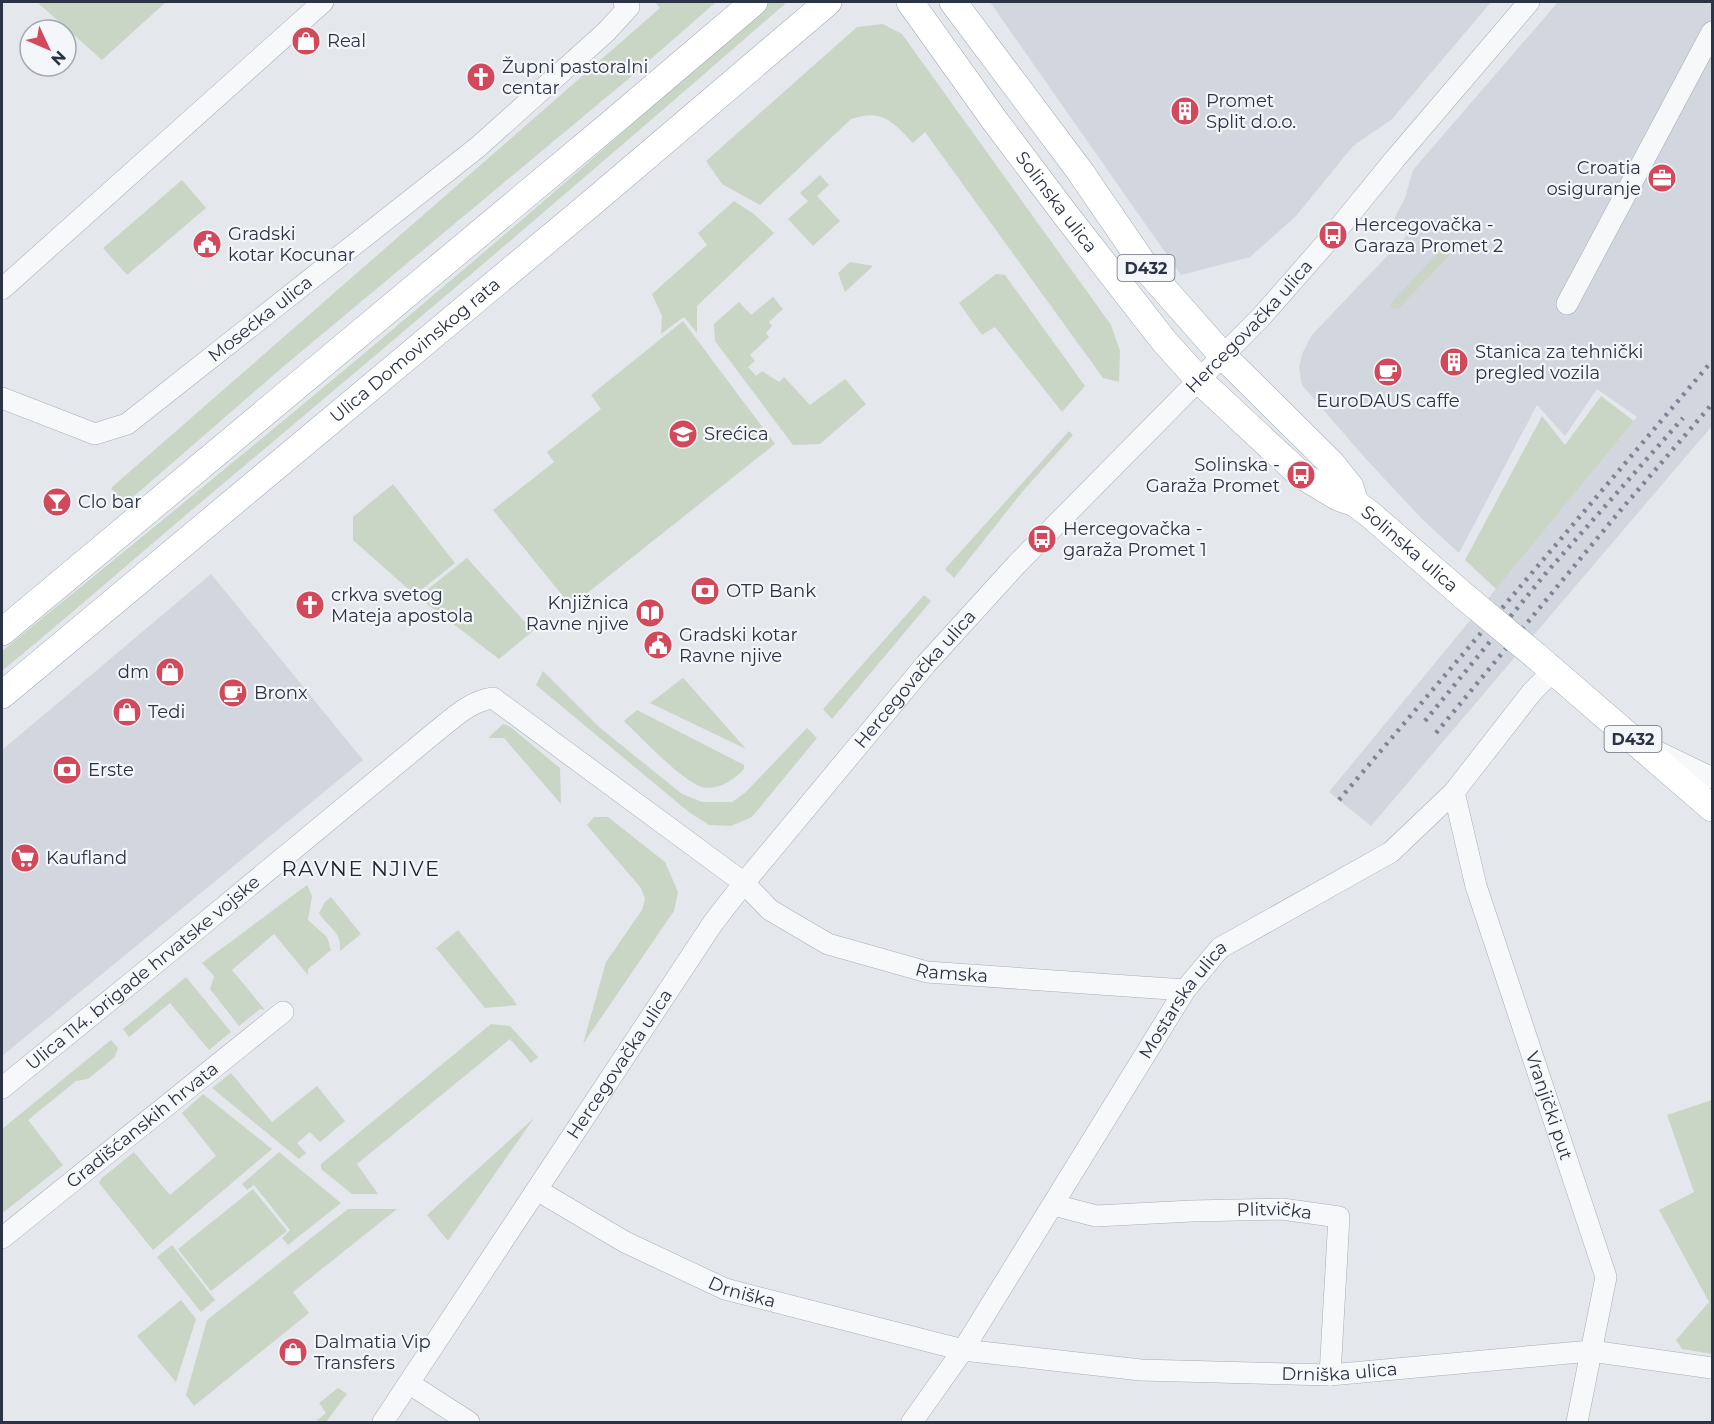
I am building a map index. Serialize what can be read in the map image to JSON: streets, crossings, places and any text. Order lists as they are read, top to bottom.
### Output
{
  "streets": {
    "main road": ["Solinska ulica", "D432", "Ulica Domovinskog rata"],
    "street": [
      "Mosećka ulica",
      "Hercegovačka ulica",
      "Ramska",
      "Ulica 114. brigade hrvatske vojske",
      "Mostarska ulica",
      "Vranjički put",
      "Gradišćanskih hrvata",
      "Plitvička",
      "Drniška",
      "Drniška ulica"
    ]
  },
  "crossings": [
    ["Solinska ulica", "D432"],
    ["Solinska ulica", "Hercegovačka ulica"],
    ["Solinska ulica", "Mostarska ulica"],
    ["D432", "Mostarska ulica"],
    ["Hercegovačka ulica", "Ramska"],
    ["Hercegovačka ulica", "Ulica 114. brigade hrvatske vojske"],
    ["Hercegovačka ulica", "Drniška"],
    ["Ramska", "Ulica 114. brigade hrvatske vojske"],
    ["Ramska", "Mostarska ulica"],
    ["Mostarska ulica", "Vranjički put"],
    ["Mostarska ulica", "Plitvička"],
    ["Mostarska ulica", "Drniška"],
    ["Mostarska ulica", "Drniška ulica"],
    ["Vranjički put", "Drniška ulica"],
    ["Plitvička", "Drniška ulica"],
    ["Drniška", "Drniška ulica"]
  ],
  "districts": ["RAVNE NJIVE"],
  "places": {
    "shop": [
      "Real",
      "dm",
      "Tedi",
      "Dalmatia Vip Transfers"
    ],
    "church": ["Župni pastoralni centar", "crkva svetog Mateja apostola"],
    "building": ["Promet Split d.o.o.", "Stanica za tehnički pregled vozila"],
    "office": ["Croatia osiguranje"],
    "bus stop": ["Hercegovačka - Garaza Promet 2", "Solinska - Garaža Promet", "Hercegovačka - garaža Promet 1"],
    "public building": ["Gradski kotar Kocunar", "Gradski kotar Ravne njive"],
    "cafe": ["EuroDAUS caffe", "Bronx"],
    "school or university": ["Srećica"],
    "bar": ["Clo bar"],
    "bank": ["OTP Bank", "Erste"],
    "library": ["Knjižnica Ravne njive"],
    "supermarket": ["Kaufland"]
  },
  "north": "bottom right"
}
